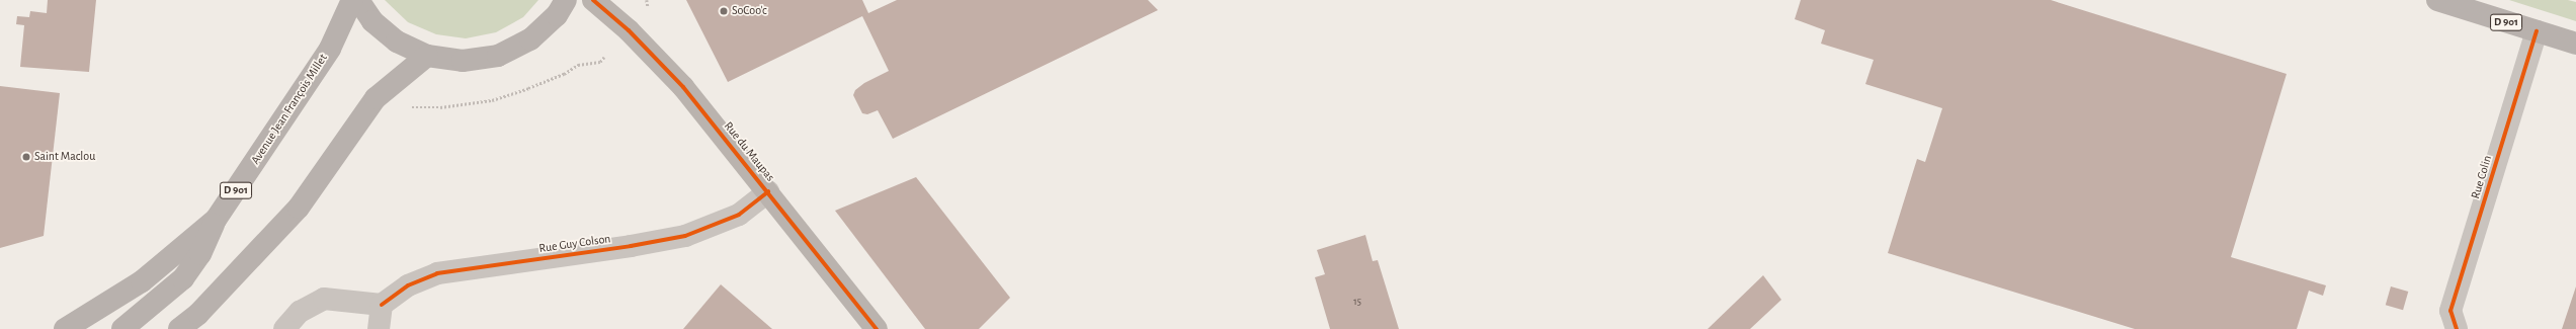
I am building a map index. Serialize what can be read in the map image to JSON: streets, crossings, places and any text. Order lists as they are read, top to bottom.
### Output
{
  "streets": {
    "main road": ["D 901", "Avenue Jean François Millet"],
    "street": ["Rue du Maupas", "Rue Colin", "Rue Guy Colson"]
  },
  "crossings": [
    ["D 901", "Avenue Jean François Millet"],
    ["D 901", "Rue Colin"],
    ["Rue du Maupas", "Rue Guy Colson"]
  ],
  "places": ["SoCoo'c", "Saint Maclou"],
  "house_numbers": ["15"]
}
